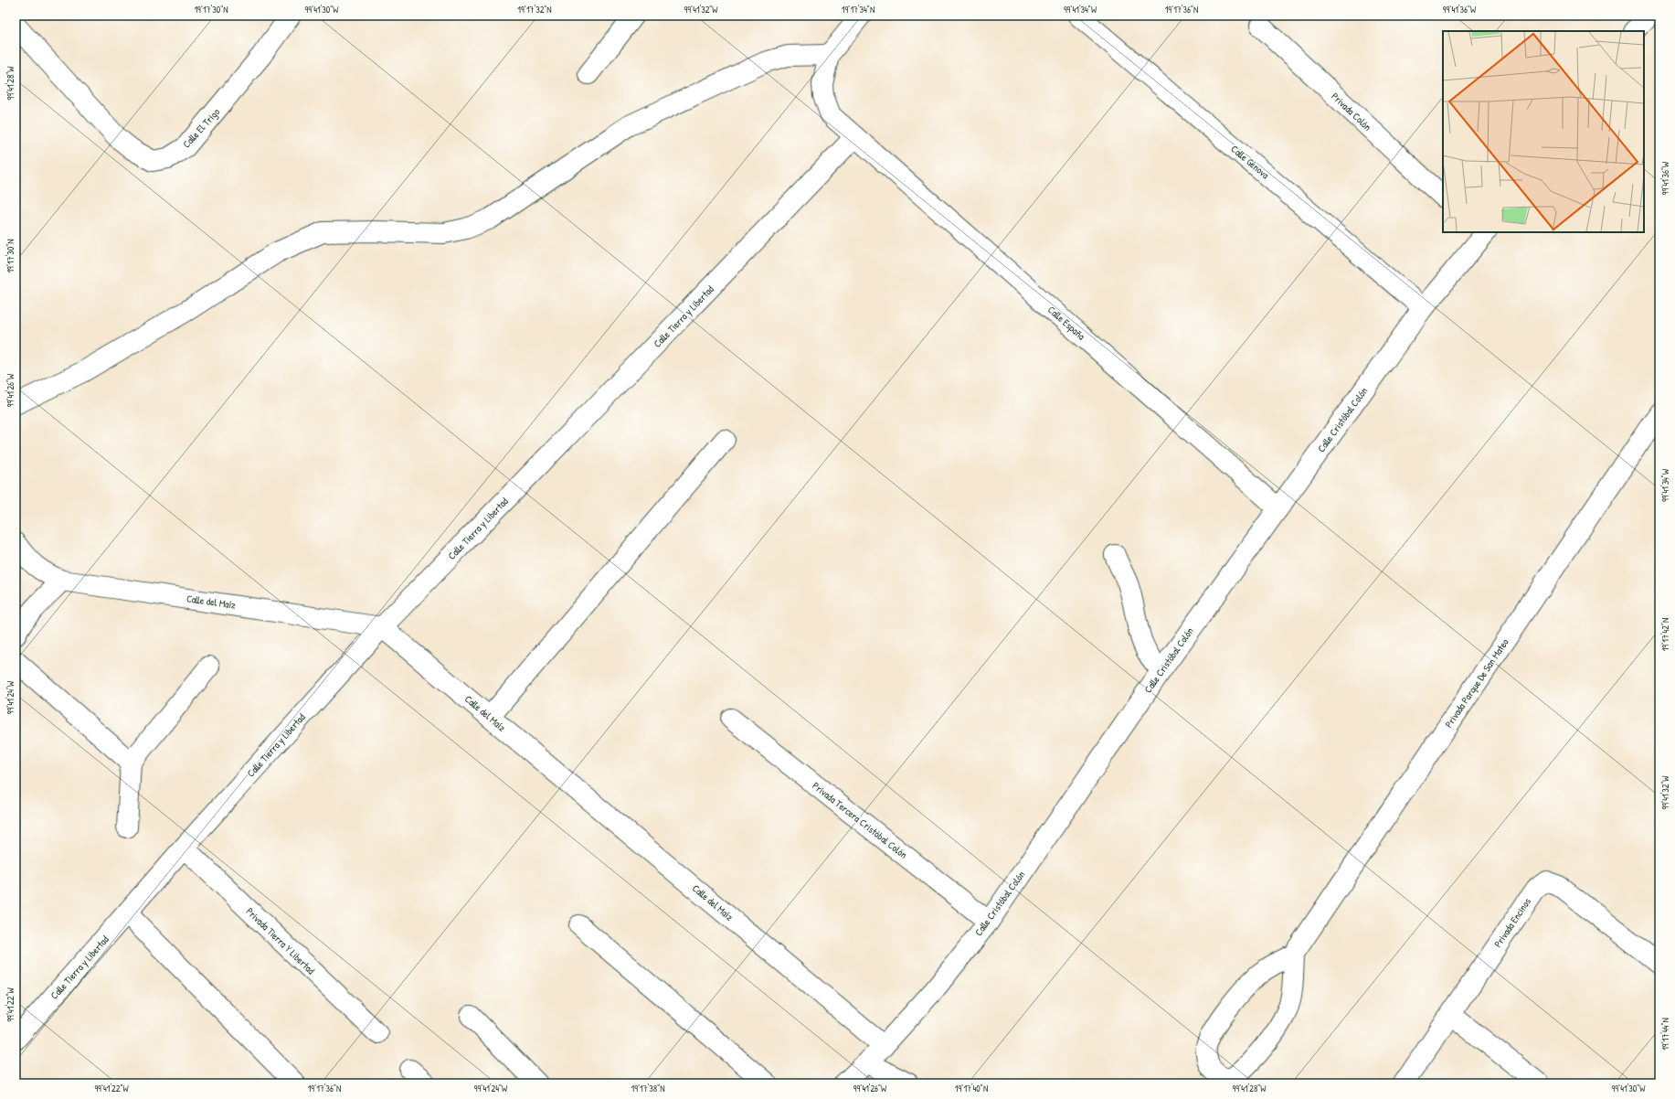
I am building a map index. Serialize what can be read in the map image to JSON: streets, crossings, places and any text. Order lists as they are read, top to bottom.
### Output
{
  "streets": {
    "street": [
      "Privada Colón",
      "Calle El Trigo",
      "Calle Génova",
      "Calle Tierra y Libertad",
      "Calle España",
      "Calle Cristóbal Colón",
      "Calle del Maíz",
      "Privada Parque De San Mateo",
      "Privada Tercera Cristóbal Colón",
      "Privada Encinos",
      "Privada Tierra Y Libertad"
    ]
  },
  "crossings": [
    ["Calle Génova", "Calle Cristóbal Colón"],
    ["Calle Tierra y Libertad", "Calle España"],
    ["Calle Tierra y Libertad", "Calle del Maíz"],
    ["Calle Tierra y Libertad", "Privada Tierra Y Libertad"],
    ["Calle España", "Calle Cristóbal Colón"],
    ["Calle Cristóbal Colón", "Calle del Maíz"],
    ["Calle Cristóbal Colón", "Privada Tercera Cristóbal Colón"]
  ],
  "coordinates": [
    "19°17'30\"N",
    "99°41'30\"W",
    "19°17'32\"N",
    "99°41'32\"W",
    "19°17'34\"N",
    "99°41'34\"W",
    "19°17'36\"N",
    "99°41'36\"W",
    "99°41'28\"W",
    "99°41'26\"W",
    "19°17'42\"N",
    "99°41'24\"W",
    "99°41'22\"W",
    "19°17'44\"N",
    "19°17'38\"N",
    "19°17'40\"N"
  ]
}
